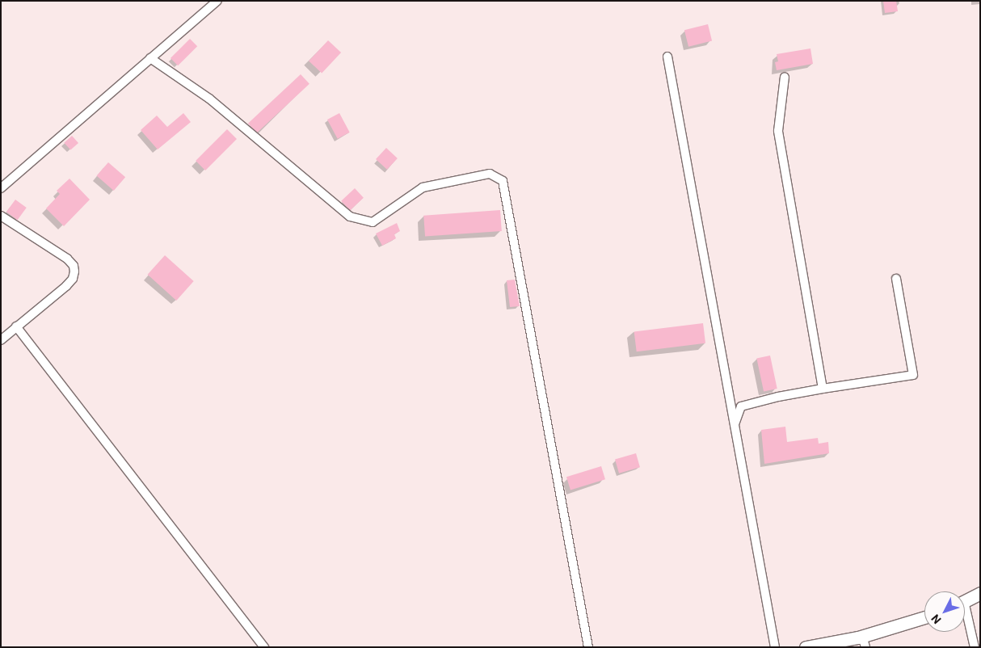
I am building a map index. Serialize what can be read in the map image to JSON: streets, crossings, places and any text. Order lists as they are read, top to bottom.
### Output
{
  "north": "bottom left"
}
